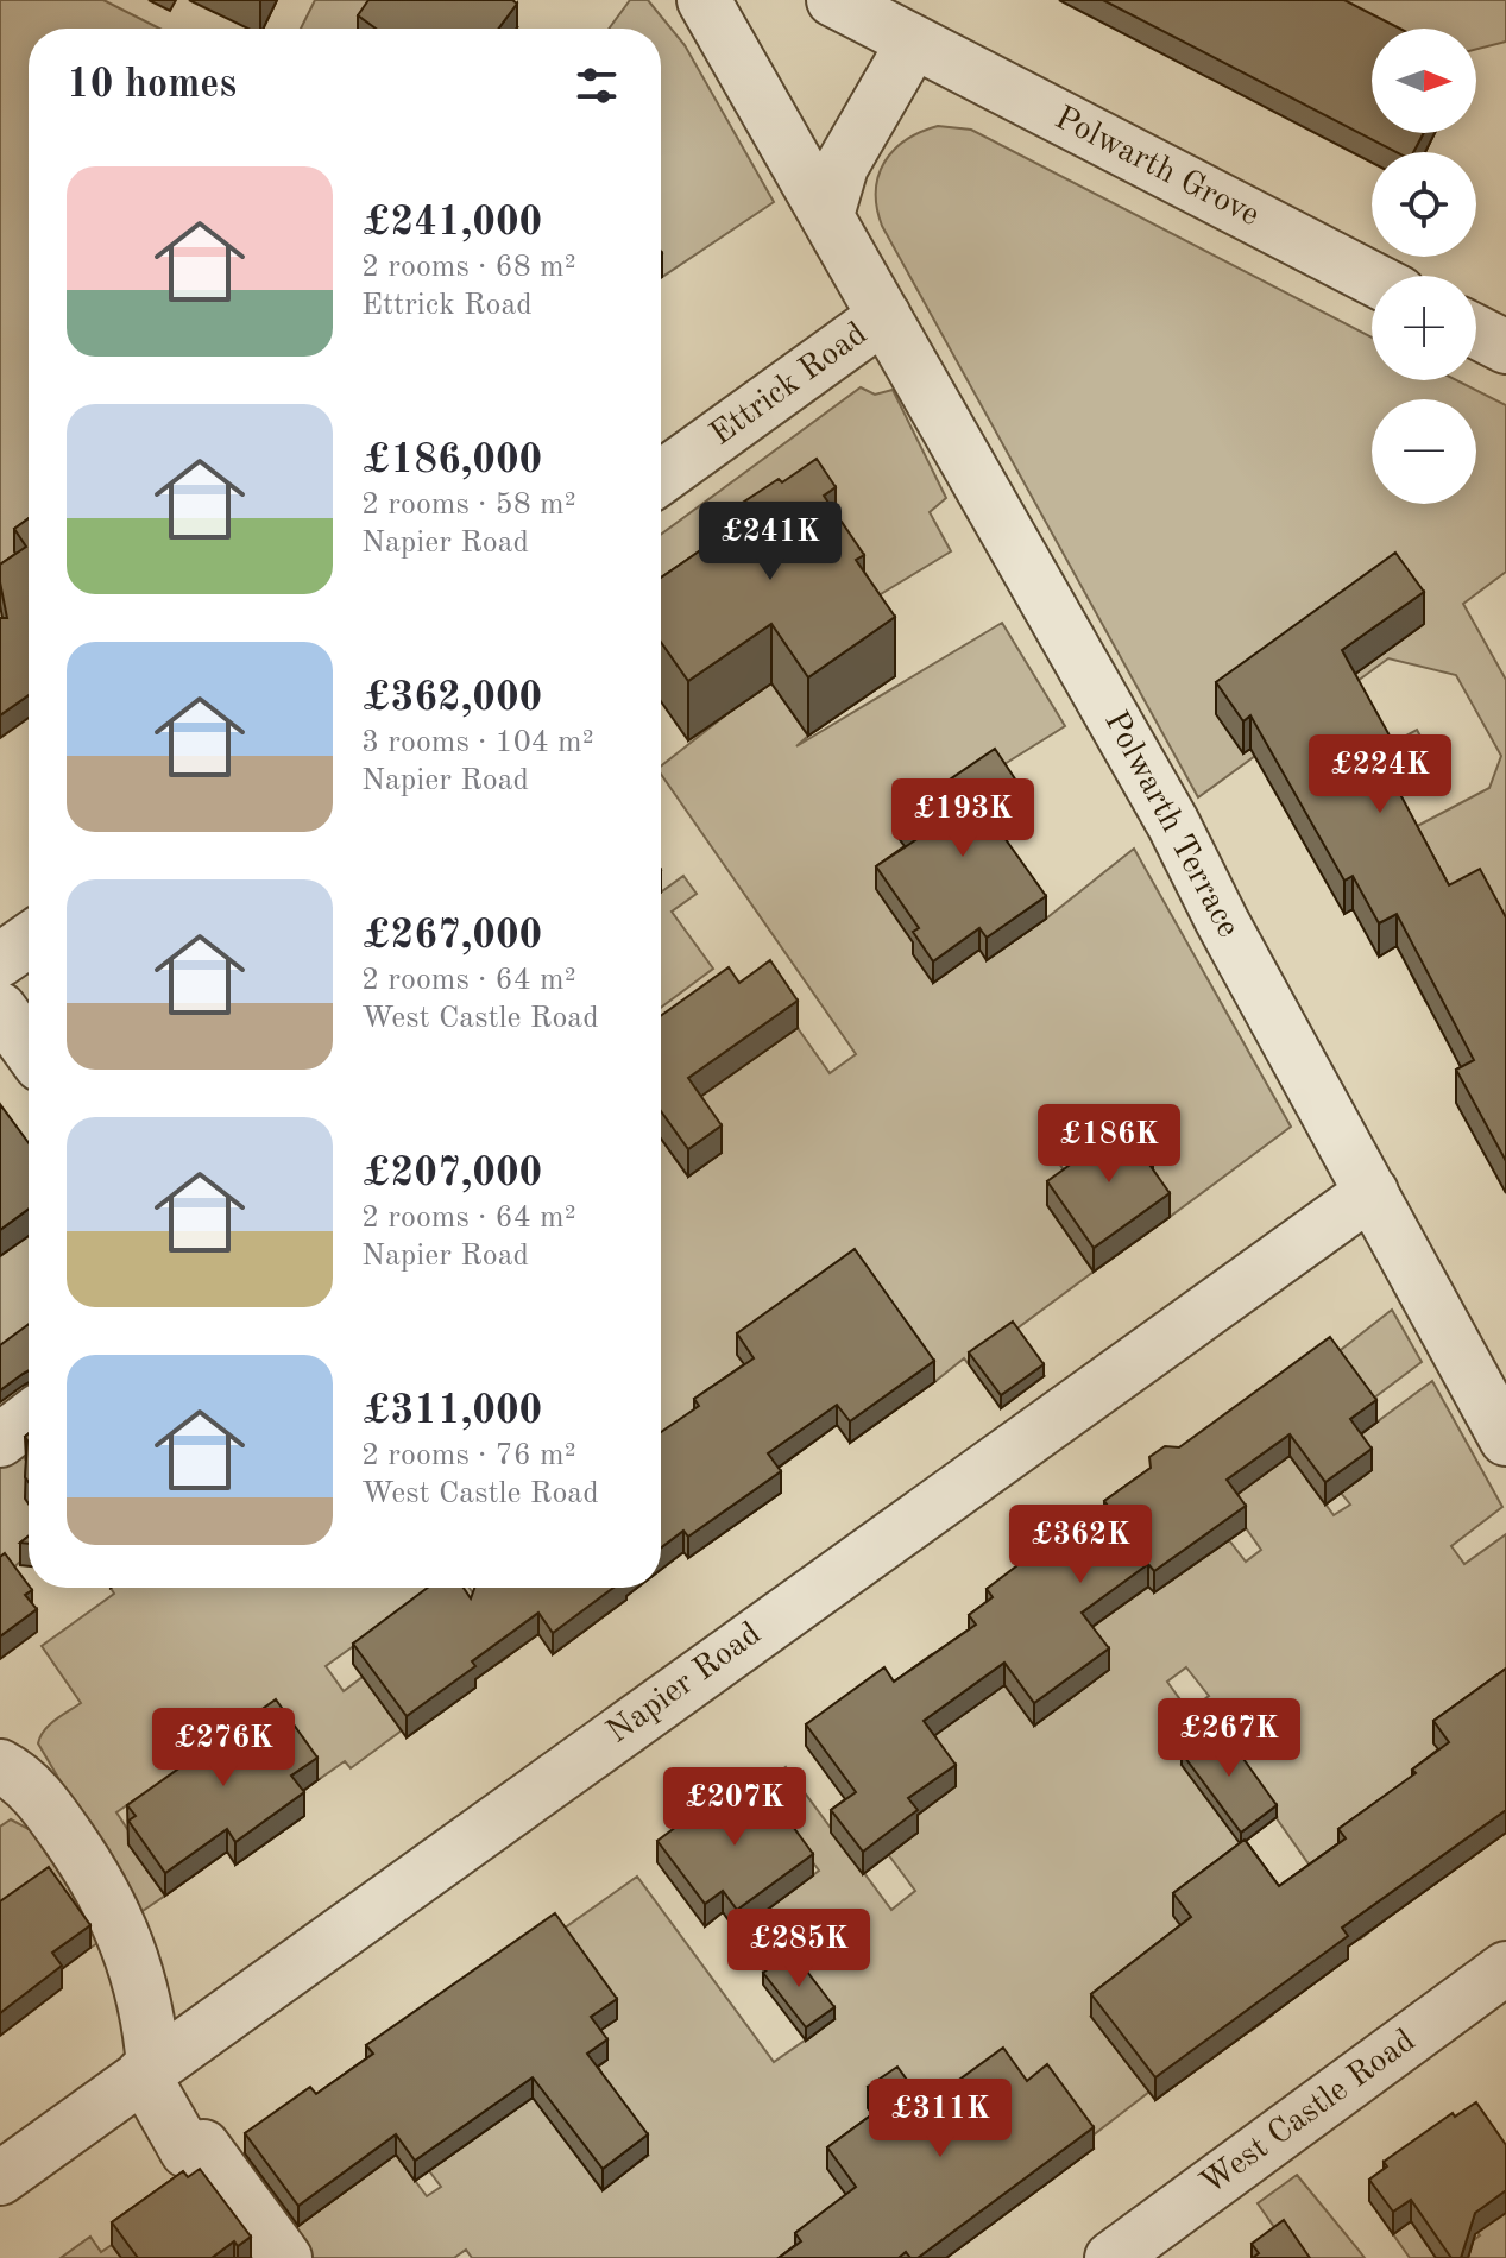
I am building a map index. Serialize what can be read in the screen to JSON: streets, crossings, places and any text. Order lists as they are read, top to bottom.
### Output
{
  "streets": {
    "street": [
      "Polwarth Grove",
      "Ettrick Road",
      "Polwarth Terrace",
      "Napier Road",
      "West Castle Road"
    ]
  },
  "crossings": [
    ["Ettrick Road", "Polwarth Terrace"],
    ["Polwarth Terrace", "Napier Road"]
  ],
  "north": "right",
  "page": {
    "map_buttons": ["+", "−"],
    "heading": "10 homes",
    "list": [
      {
        "name": "£241,000",
        "note": "2 rooms · 68 m² · Ettrick Road"
      },
      {
        "name": "£186,000",
        "note": "2 rooms · 58 m² · Napier Road"
      },
      {
        "name": "£362,000",
        "note": "3 rooms · 104 m² · Napier Road"
      },
      {
        "name": "£267,000",
        "note": "2 rooms · 64 m² · West Castle Road"
      },
      {
        "name": "£207,000",
        "note": "2 rooms · 64 m² · Napier Road"
      },
      {
        "name": "£311,000",
        "note": "2 rooms · 76 m² · West Castle Road"
      }
    ],
    "price": [
      "£241K",
      "£224K",
      "£193K",
      "£186K",
      "£362K",
      "£267K",
      "£276K",
      "£207K",
      "£285K",
      "£311K"
    ]
  }
}
